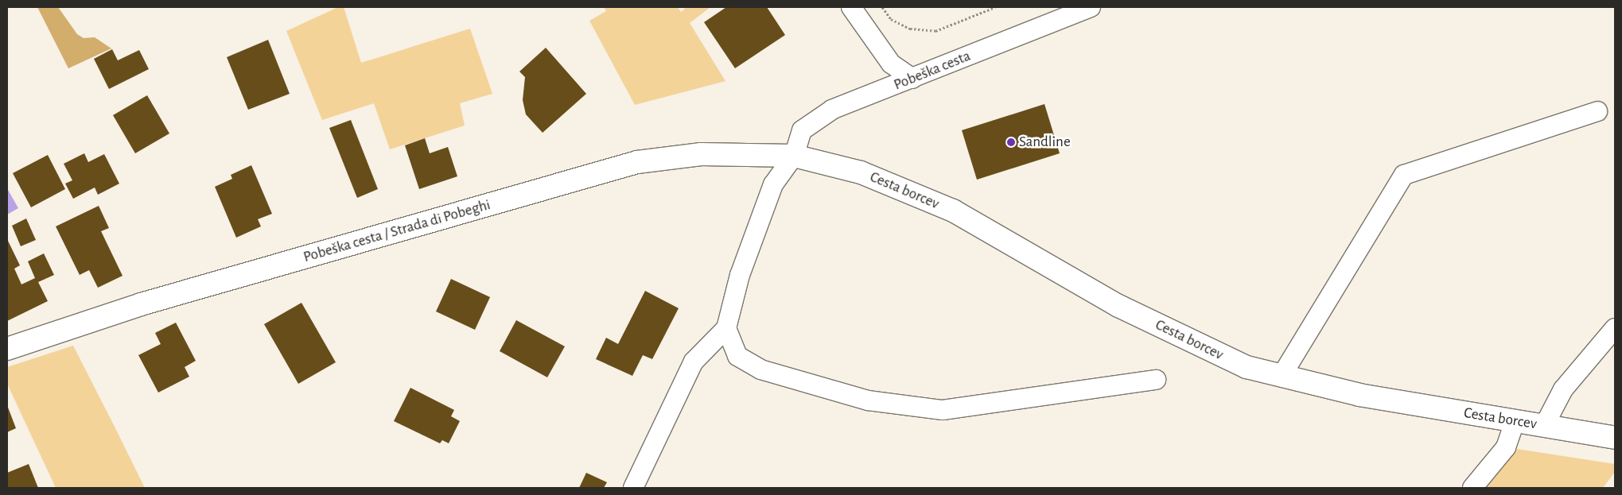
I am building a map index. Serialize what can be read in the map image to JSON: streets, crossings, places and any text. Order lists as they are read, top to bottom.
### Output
{
  "streets": {
    "street": ["Pobeška cesta", "Cesta borcev", "Pobeška cesta / Strada di Pobeghi"]
  },
  "crossings": [
    ["Pobeška cesta", "Cesta borcev"],
    ["Pobeška cesta", "Pobeška cesta / Strada di Pobeghi"],
    ["Cesta borcev", "Pobeška cesta / Strada di Pobeghi"]
  ],
  "places": ["Sandline"]
}
